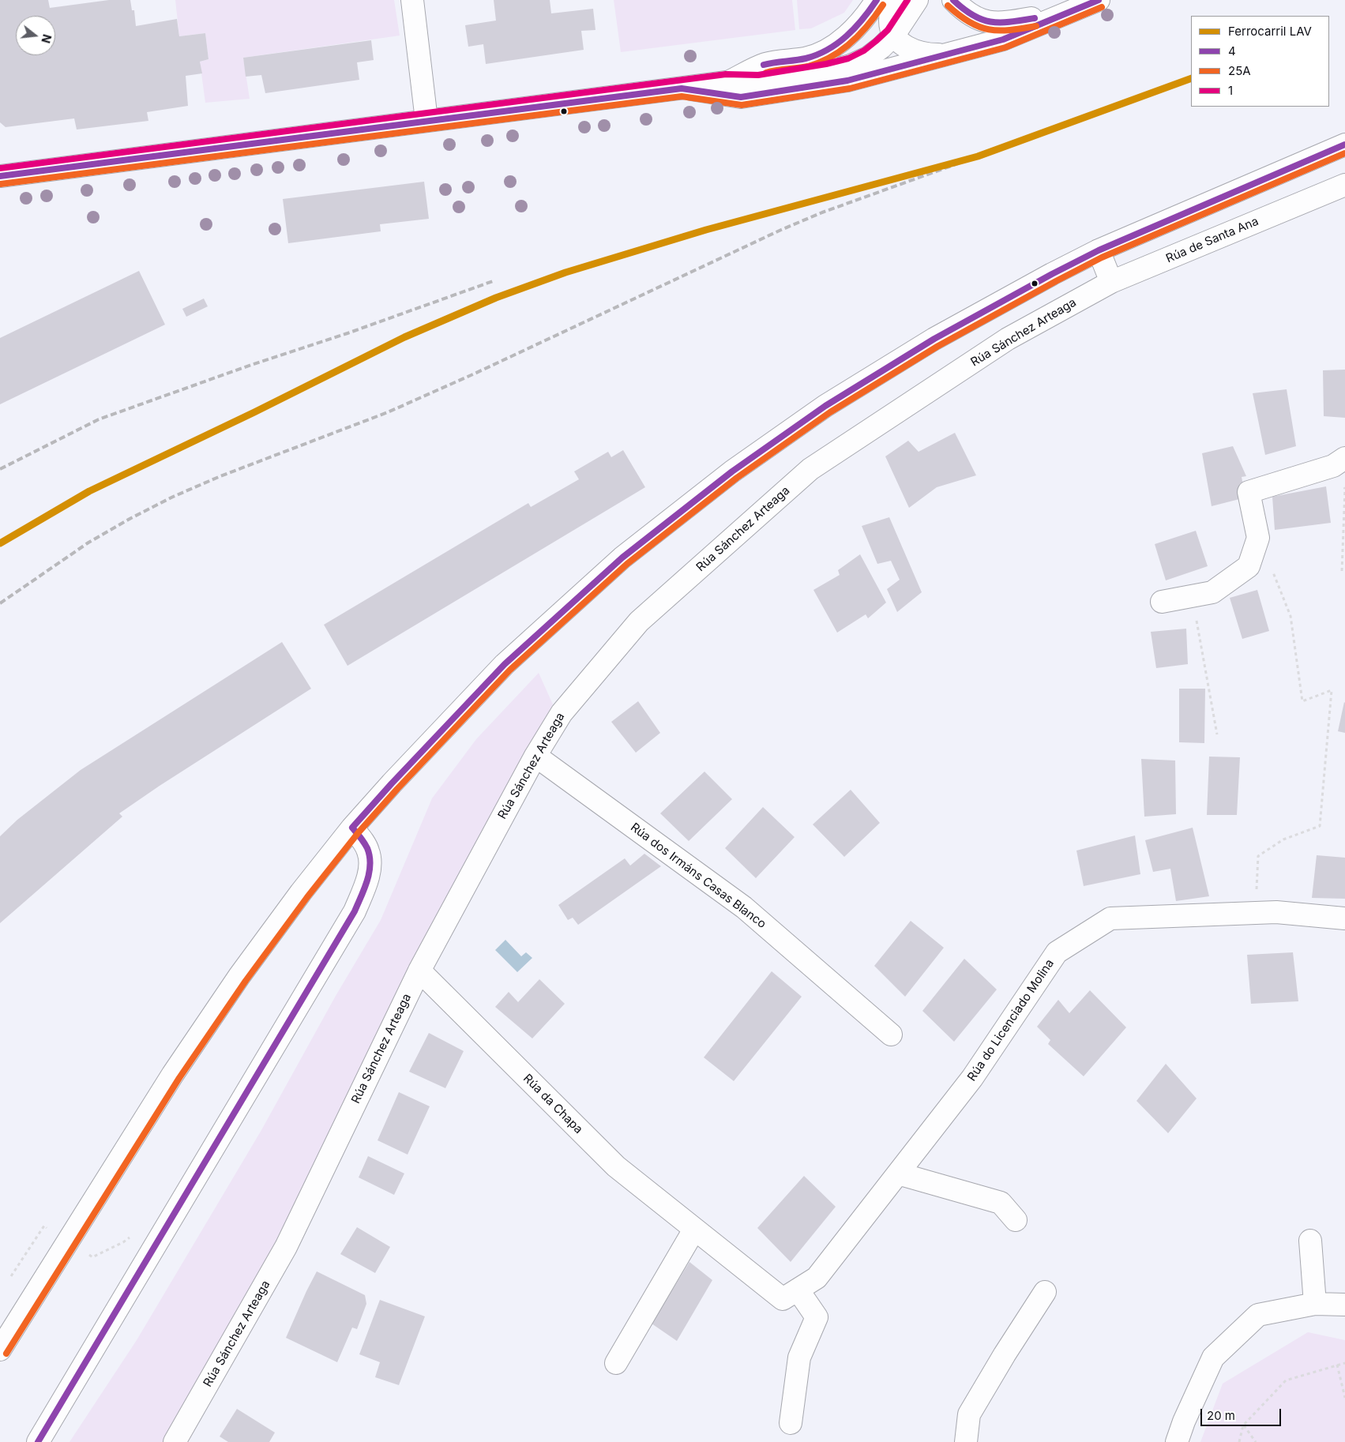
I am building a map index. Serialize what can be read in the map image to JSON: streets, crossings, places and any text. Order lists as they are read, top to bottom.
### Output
{
  "streets": {
    "street": [
      "Rúa de Santa Ana",
      "Rúa Sánchez Arteaga",
      "Rúa dos Irmáns Casas Blanco",
      "Rúa do Licenciado Molina",
      "Rúa da Chapa"
    ]
  },
  "crossings": [
    ["Rúa de Santa Ana", "Rúa Sánchez Arteaga"],
    ["Rúa Sánchez Arteaga", "Rúa dos Irmáns Casas Blanco"],
    ["Rúa Sánchez Arteaga", "Rúa da Chapa"],
    ["Rúa do Licenciado Molina", "Rúa da Chapa"]
  ],
  "lines": [
    "transit line 4",
    "transit line 1",
    "transit line 25A",
    "rail line LAV"
  ],
  "legend": [
    "Ferrocarril LAV",
    "4",
    "25A",
    "1"
  ],
  "scale_bar": "20 m",
  "north": "right"
}
